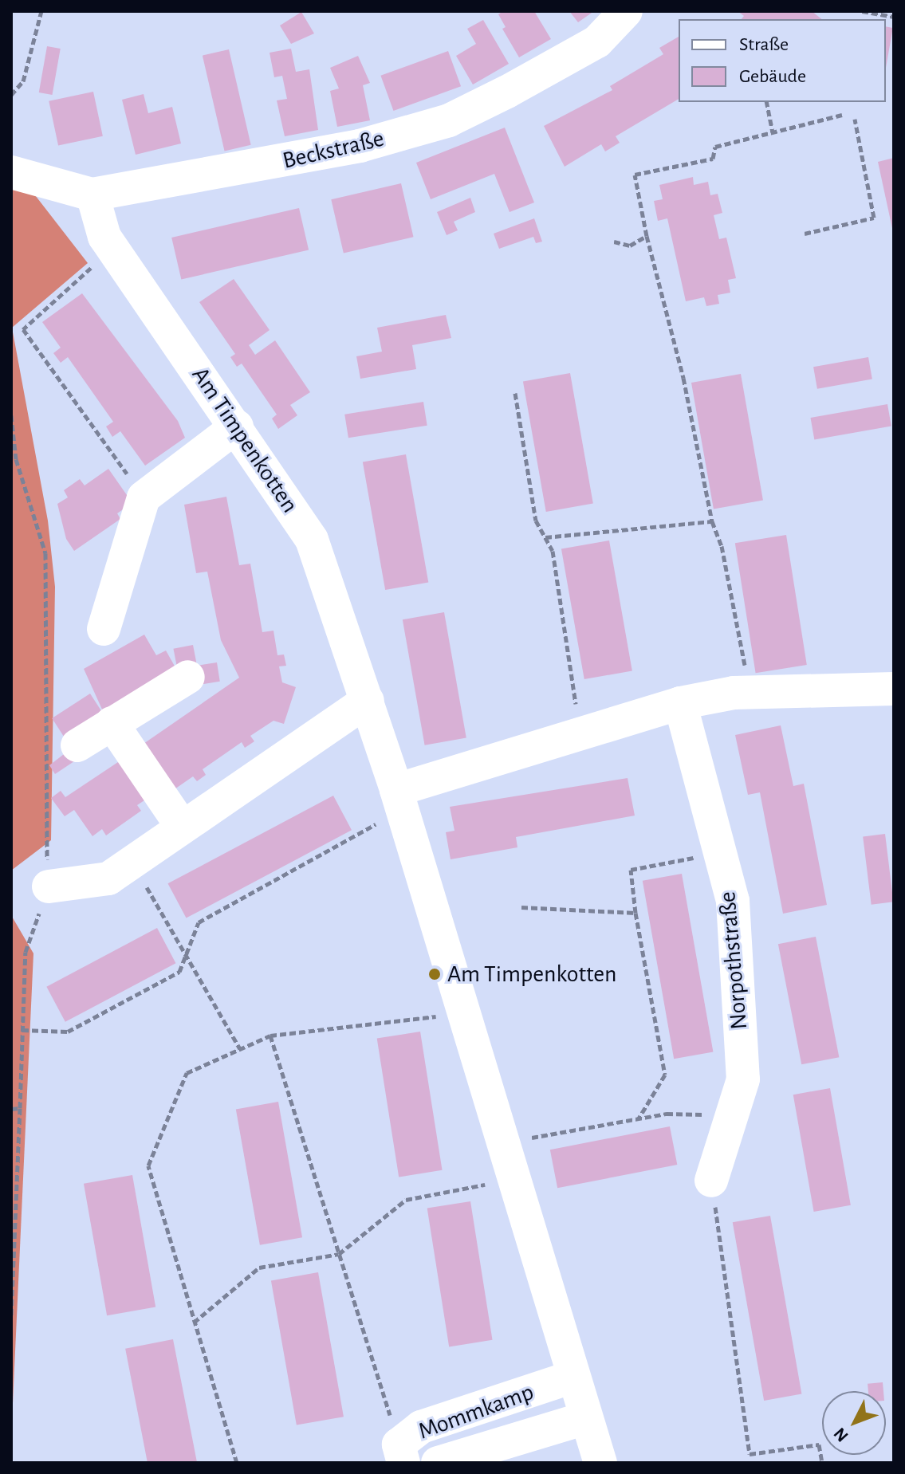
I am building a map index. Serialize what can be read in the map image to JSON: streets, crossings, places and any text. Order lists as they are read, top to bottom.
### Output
{
  "streets": {
    "street": [
      "Beckstraße",
      "Am Timpenkotten",
      "Norpothstraße",
      "Mommkamp"
    ]
  },
  "crossings": [
    ["Beckstraße", "Am Timpenkotten"],
    ["Am Timpenkotten", "Mommkamp"]
  ],
  "places": ["Am Timpenkotten"],
  "legend": ["Straße", "Gebäude"],
  "north": "bottom left"
}
